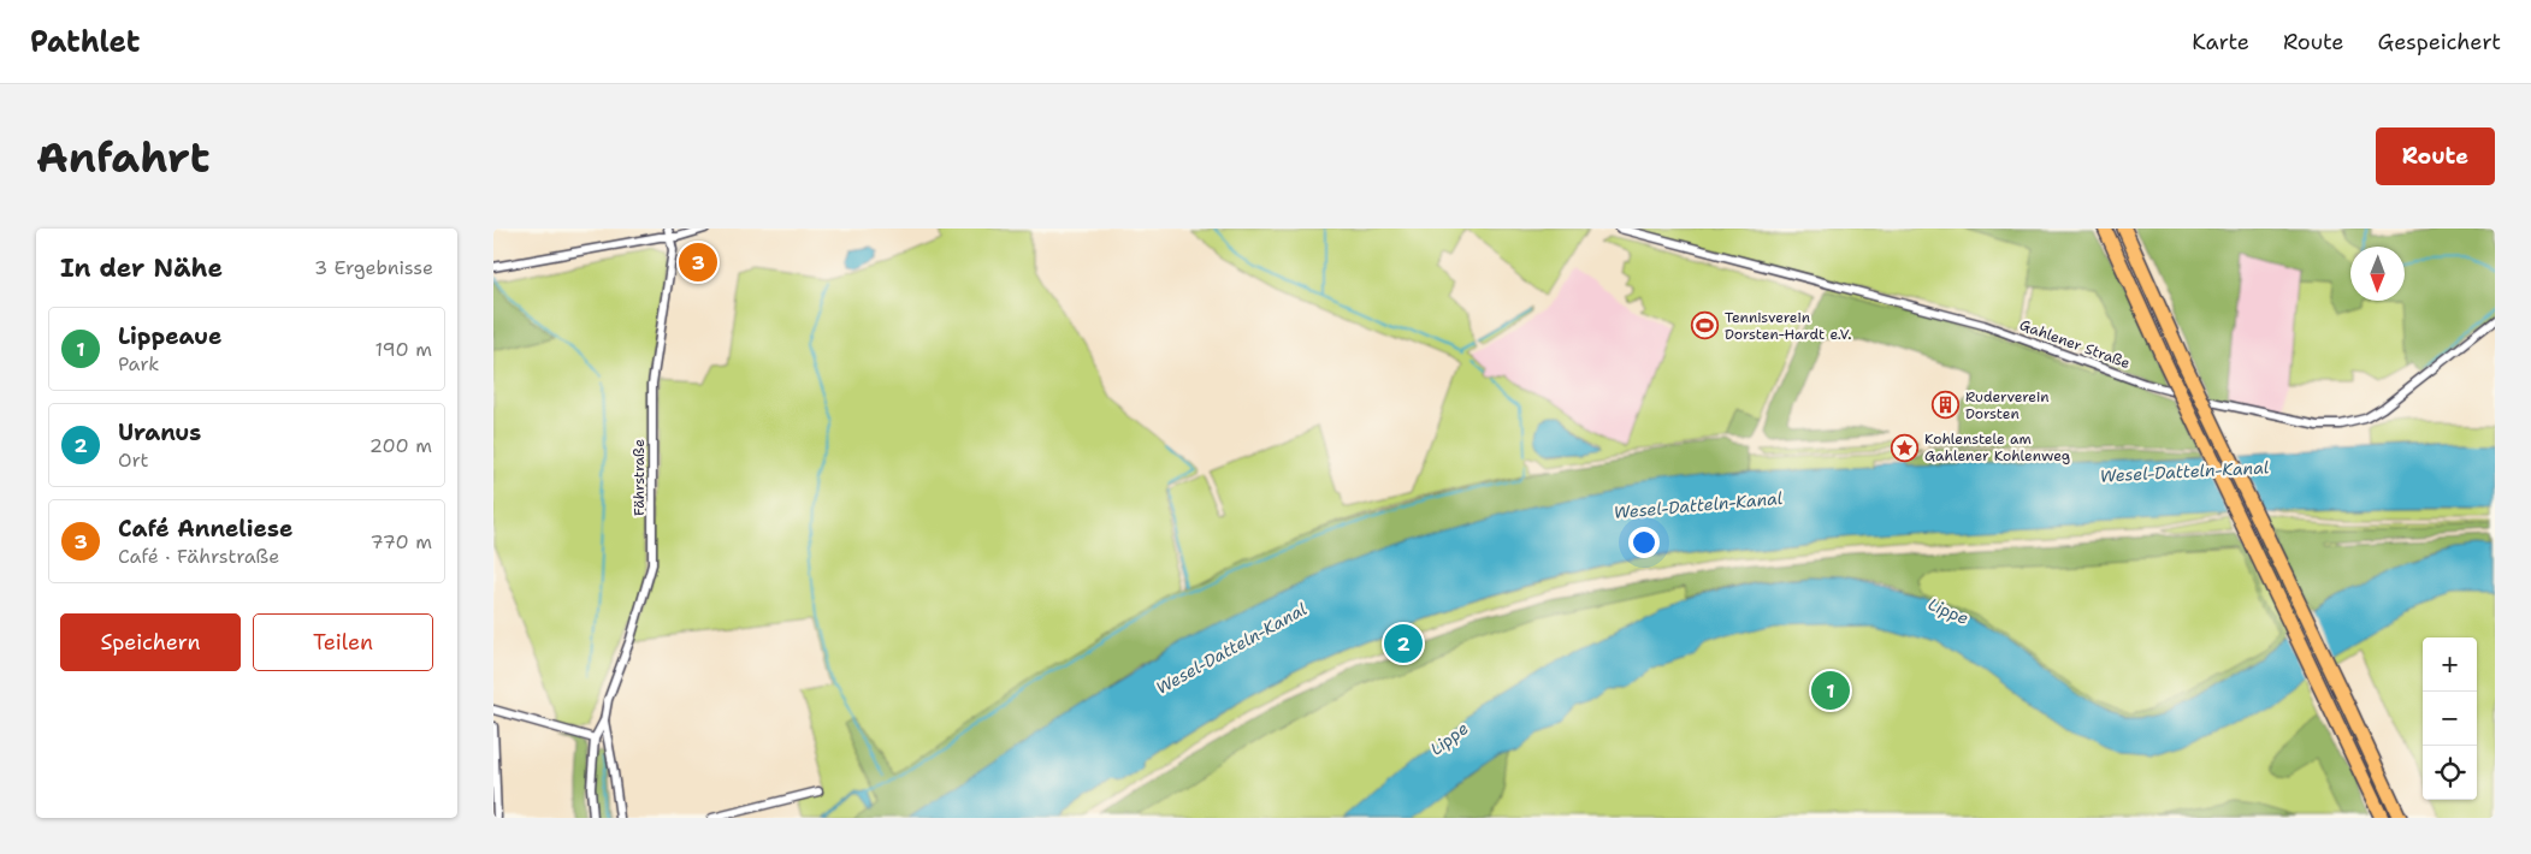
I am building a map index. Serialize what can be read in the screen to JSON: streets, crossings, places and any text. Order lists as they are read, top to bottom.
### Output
{
  "streets": {
    "street": ["Gahlener Straße", "Fährstraße"]
  },
  "water": ["Wesel-Datteln-Kanal", "Lippe"],
  "places": {
    "sports": ["Tennisverein Dorsten-Hardt e.V."],
    "building": ["Ruderverein Dorsten"],
    "place": ["Kohlenstele am Gahlener Kohlenweg"]
  },
  "north": "bottom",
  "page": {
    "header": "Pathlet",
    "nav": ["Karte", "Route", "Gespeichert"],
    "buttons": [
      "Route",
      ["Speichern", "Teilen"]
    ],
    "title": "Anfahrt",
    "heading": ["In der Nähe", "3 Ergebnisse"],
    "pins": ["3", "2", "1"],
    "list": [
      {
        "mark": "1",
        "name": "Lippeaue",
        "note": "Park",
        "value": "190 m"
      },
      {
        "mark": "2",
        "name": "Uranus",
        "note": "Ort",
        "value": "200 m"
      },
      {
        "mark": "3",
        "name": "Café Anneliese",
        "note": "Café · Fährstraße",
        "value": "770 m"
      }
    ],
    "map_buttons": ["+", "−"]
  }
}
